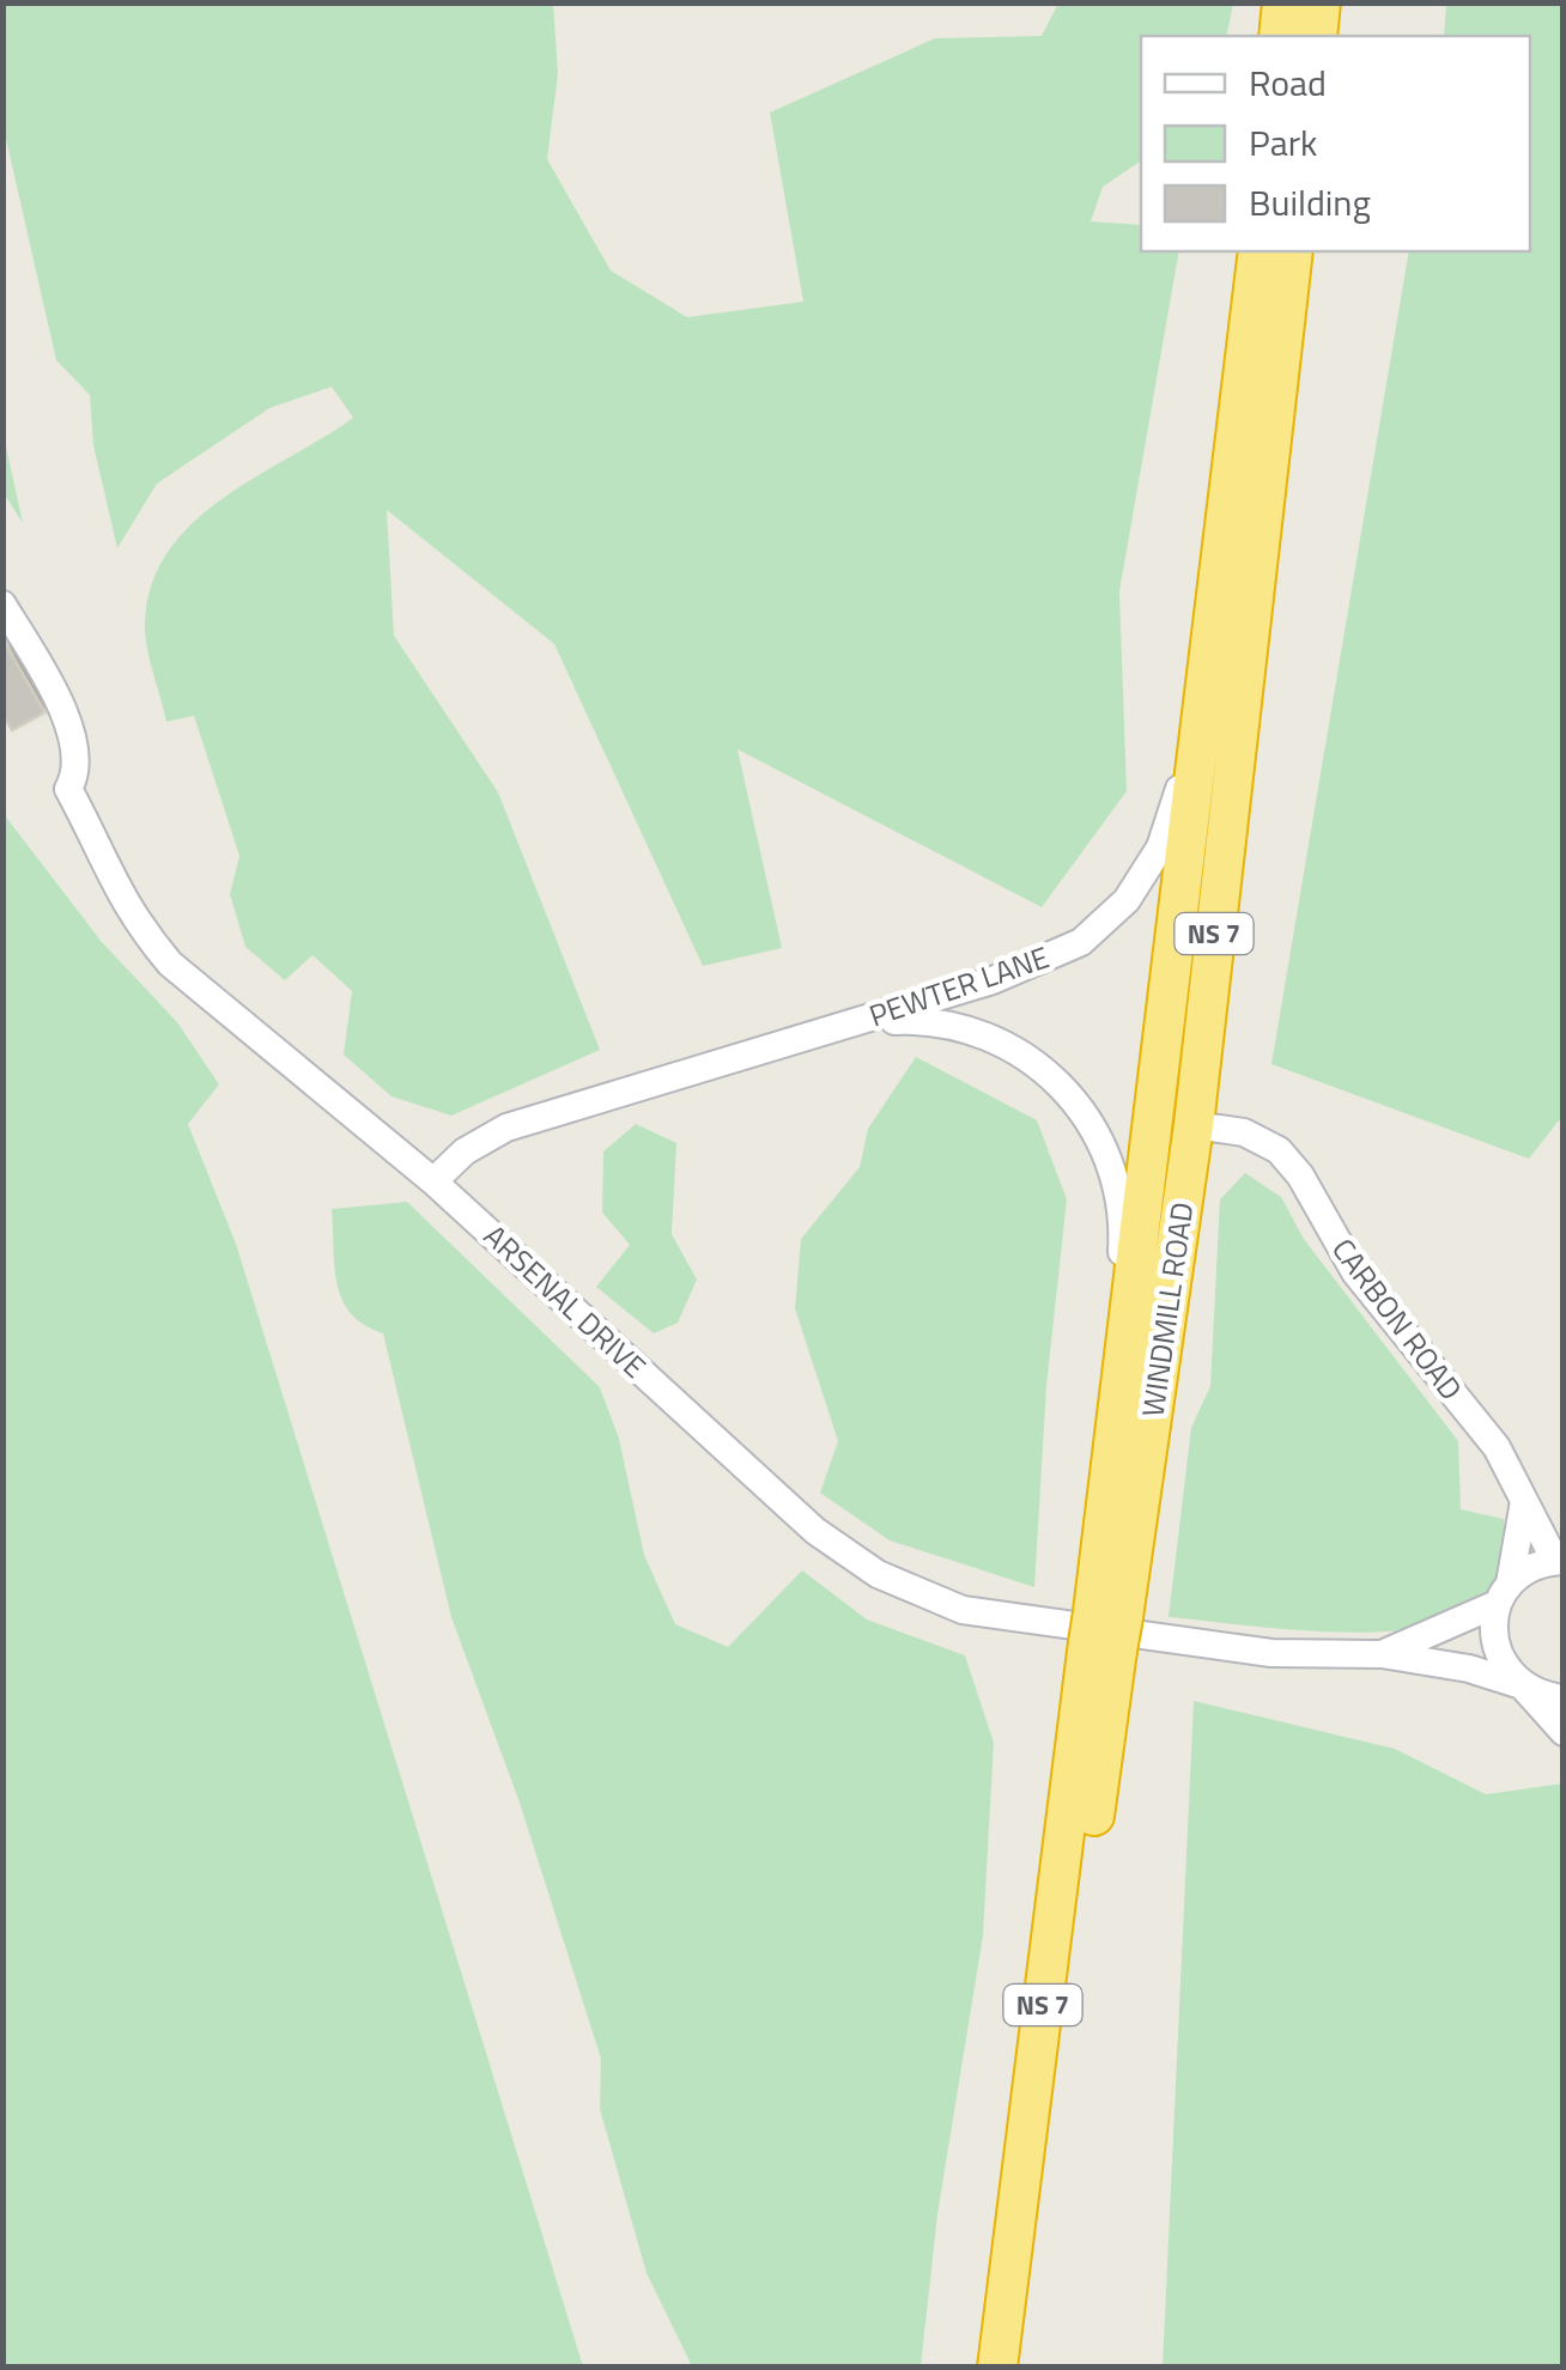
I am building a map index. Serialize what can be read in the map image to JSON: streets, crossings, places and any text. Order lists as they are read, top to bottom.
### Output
{
  "streets": {
    "highway": ["NS 7", "WINDMILL ROAD"],
    "lane": ["PEWTER LANE", "ARSENAL DRIVE", "CARBON ROAD"]
  },
  "crossings": [
    ["PEWTER LANE", "ARSENAL DRIVE"],
    ["PEWTER LANE", "WINDMILL ROAD"],
    ["ARSENAL DRIVE", "CARBON ROAD"],
    ["WINDMILL ROAD", "CARBON ROAD"]
  ],
  "legend": ["Road", "Park", "Building"]
}
